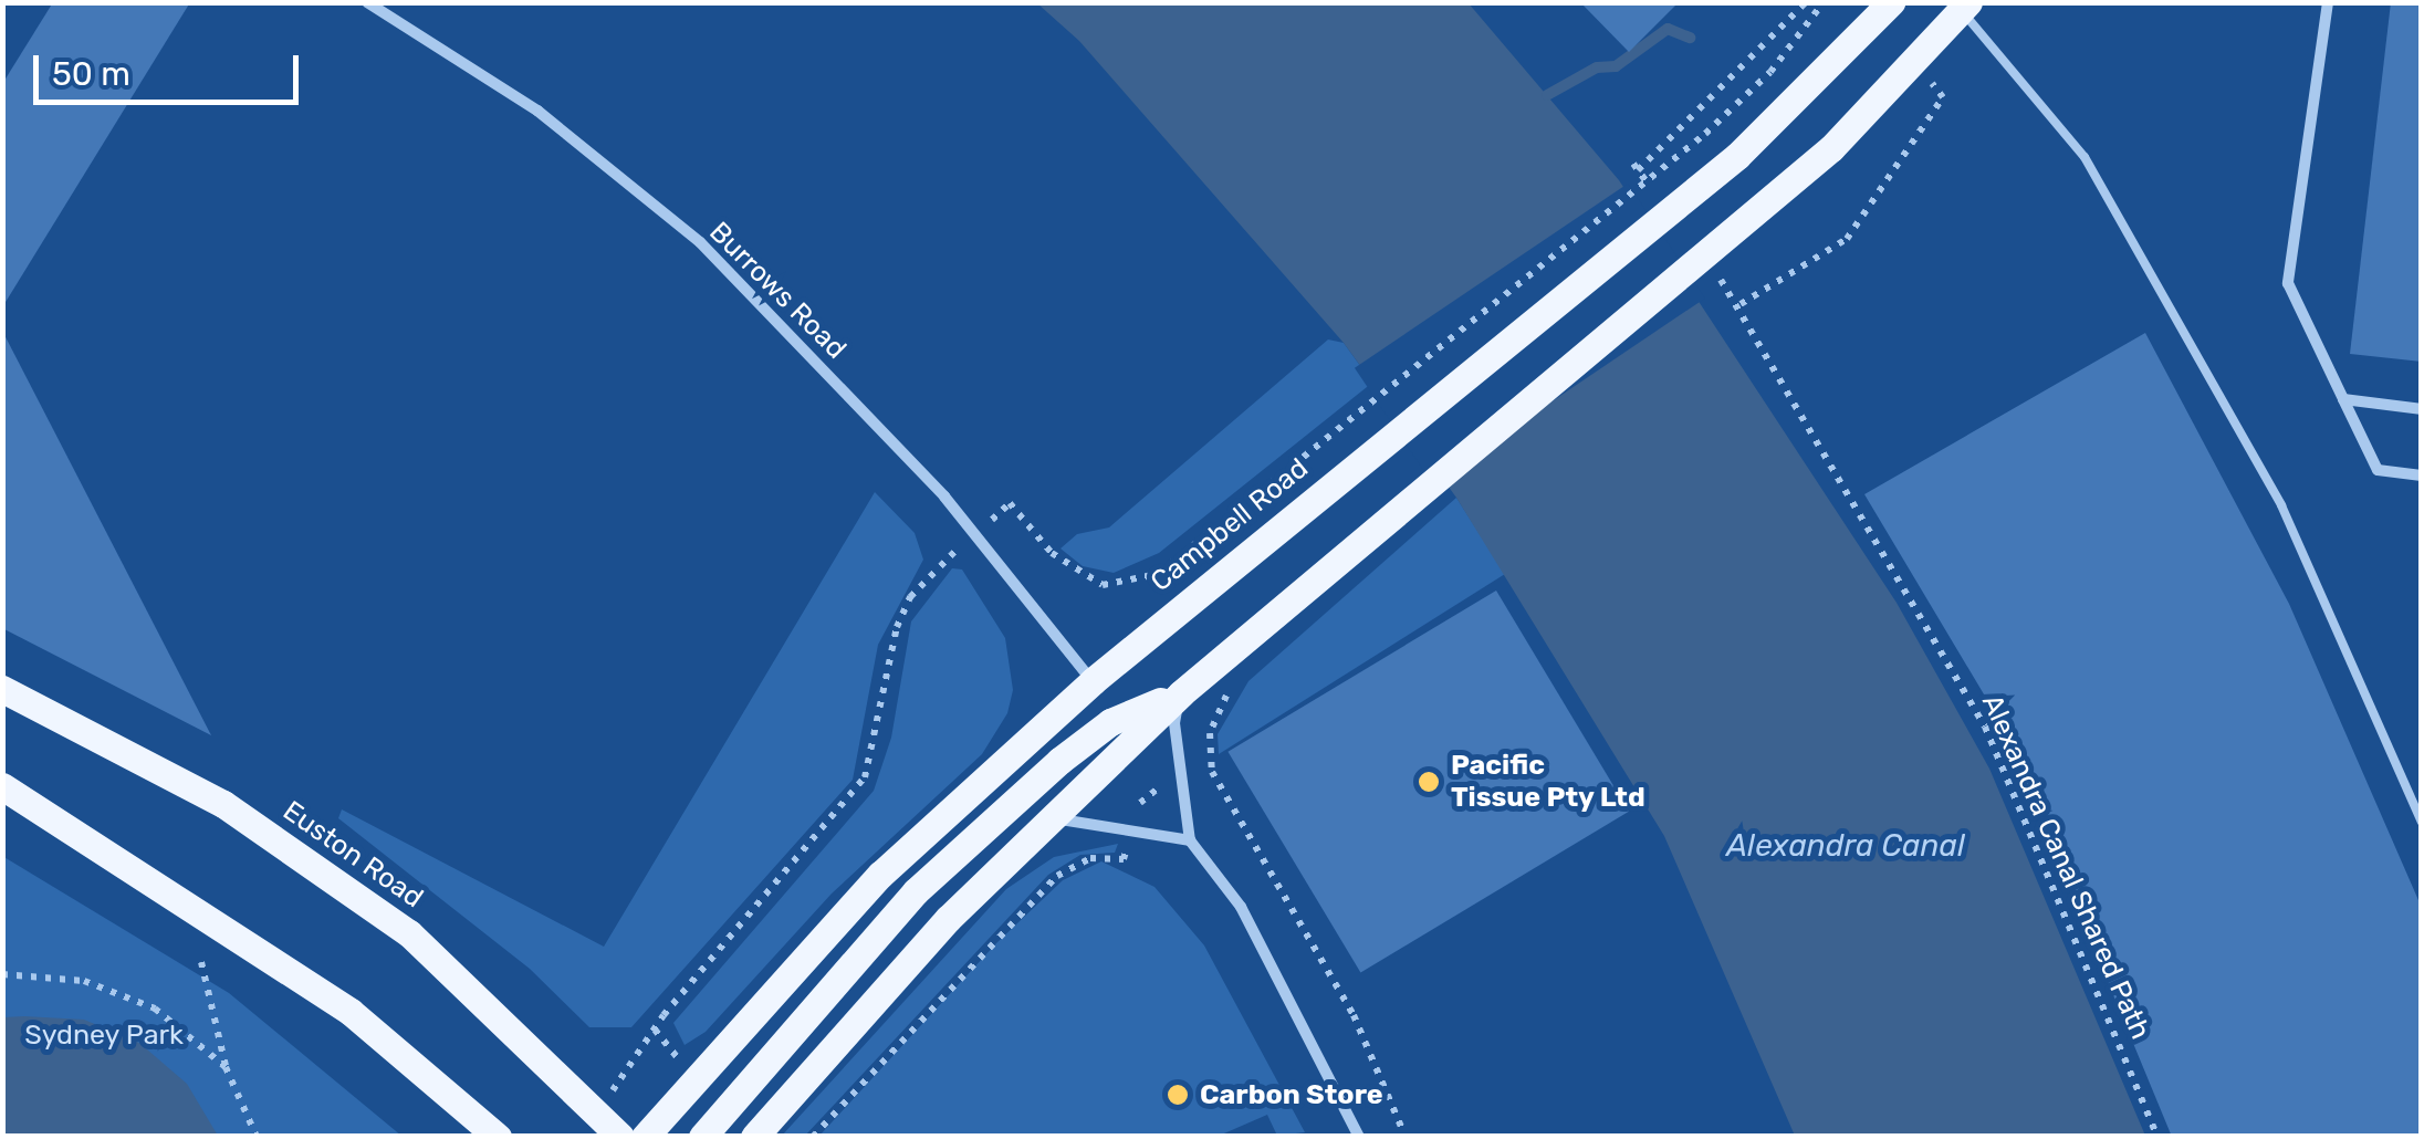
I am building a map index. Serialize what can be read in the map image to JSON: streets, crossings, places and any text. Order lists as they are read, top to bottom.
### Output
{
  "streets": {
    "main road": ["Campbell Road", "Euston Road"],
    "street": ["Burrows Road"],
    "path": ["Alexandra Canal Shared Path"]
  },
  "crossings": [
    ["Burrows Road", "Campbell Road"]
  ],
  "water": ["Alexandra Canal"],
  "parks": ["Sydney Park"],
  "places": ["Pacific Tissue Pty Ltd", "Carbon Store"],
  "scale_bar": "50 m"
}
